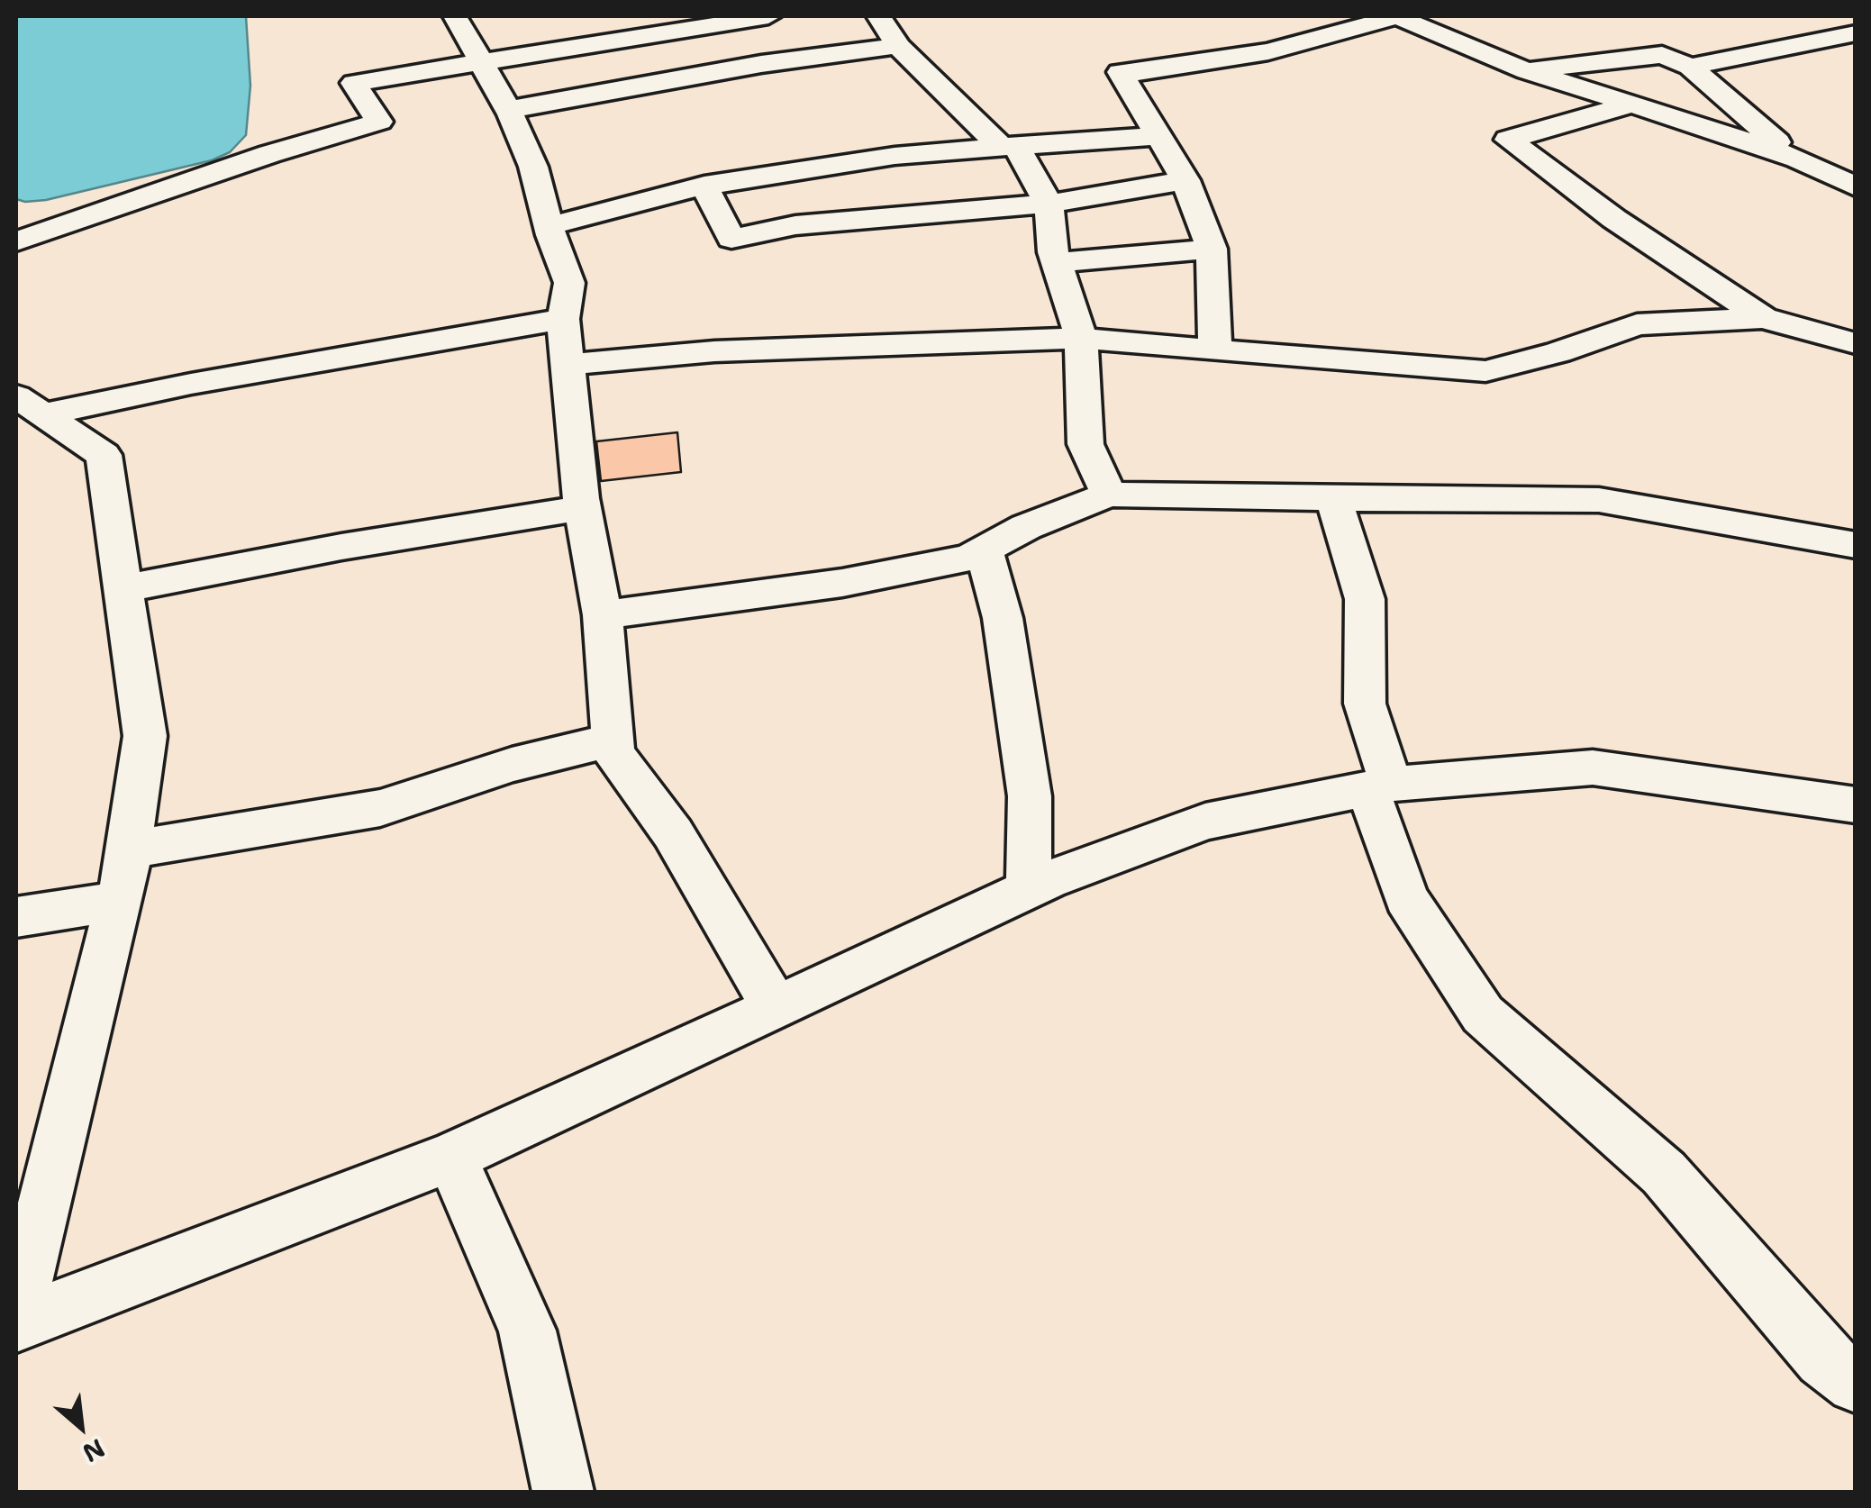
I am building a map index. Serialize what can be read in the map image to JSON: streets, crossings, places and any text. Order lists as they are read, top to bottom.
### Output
{
  "north": "bottom right"
}
